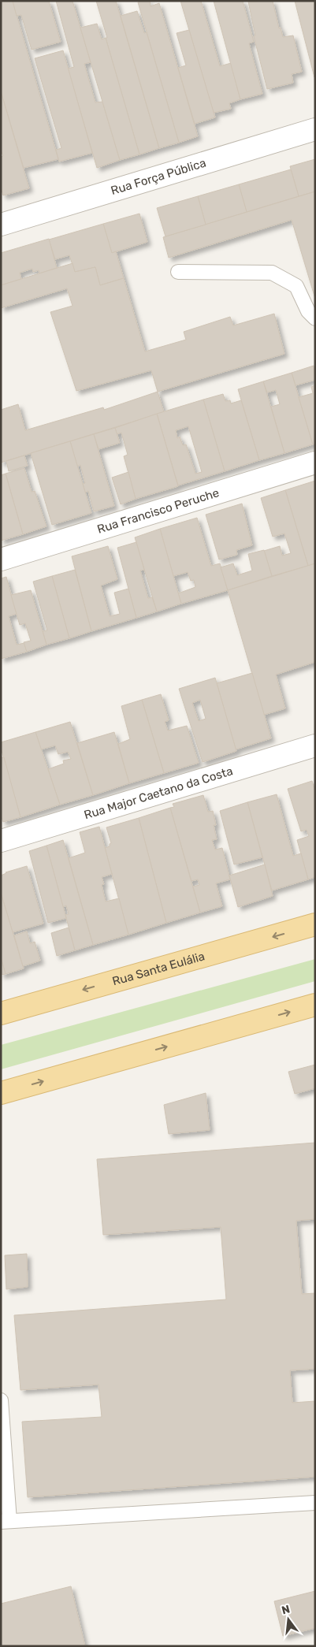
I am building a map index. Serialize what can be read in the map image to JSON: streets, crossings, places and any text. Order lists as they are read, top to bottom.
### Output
{
  "streets": {
    "main road": ["Rua Santa Eulália"],
    "street": ["Rua Força Pública", "Rua Francisco Peruche", "Rua Major Caetano da Costa"]
  },
  "north": "top"
}
